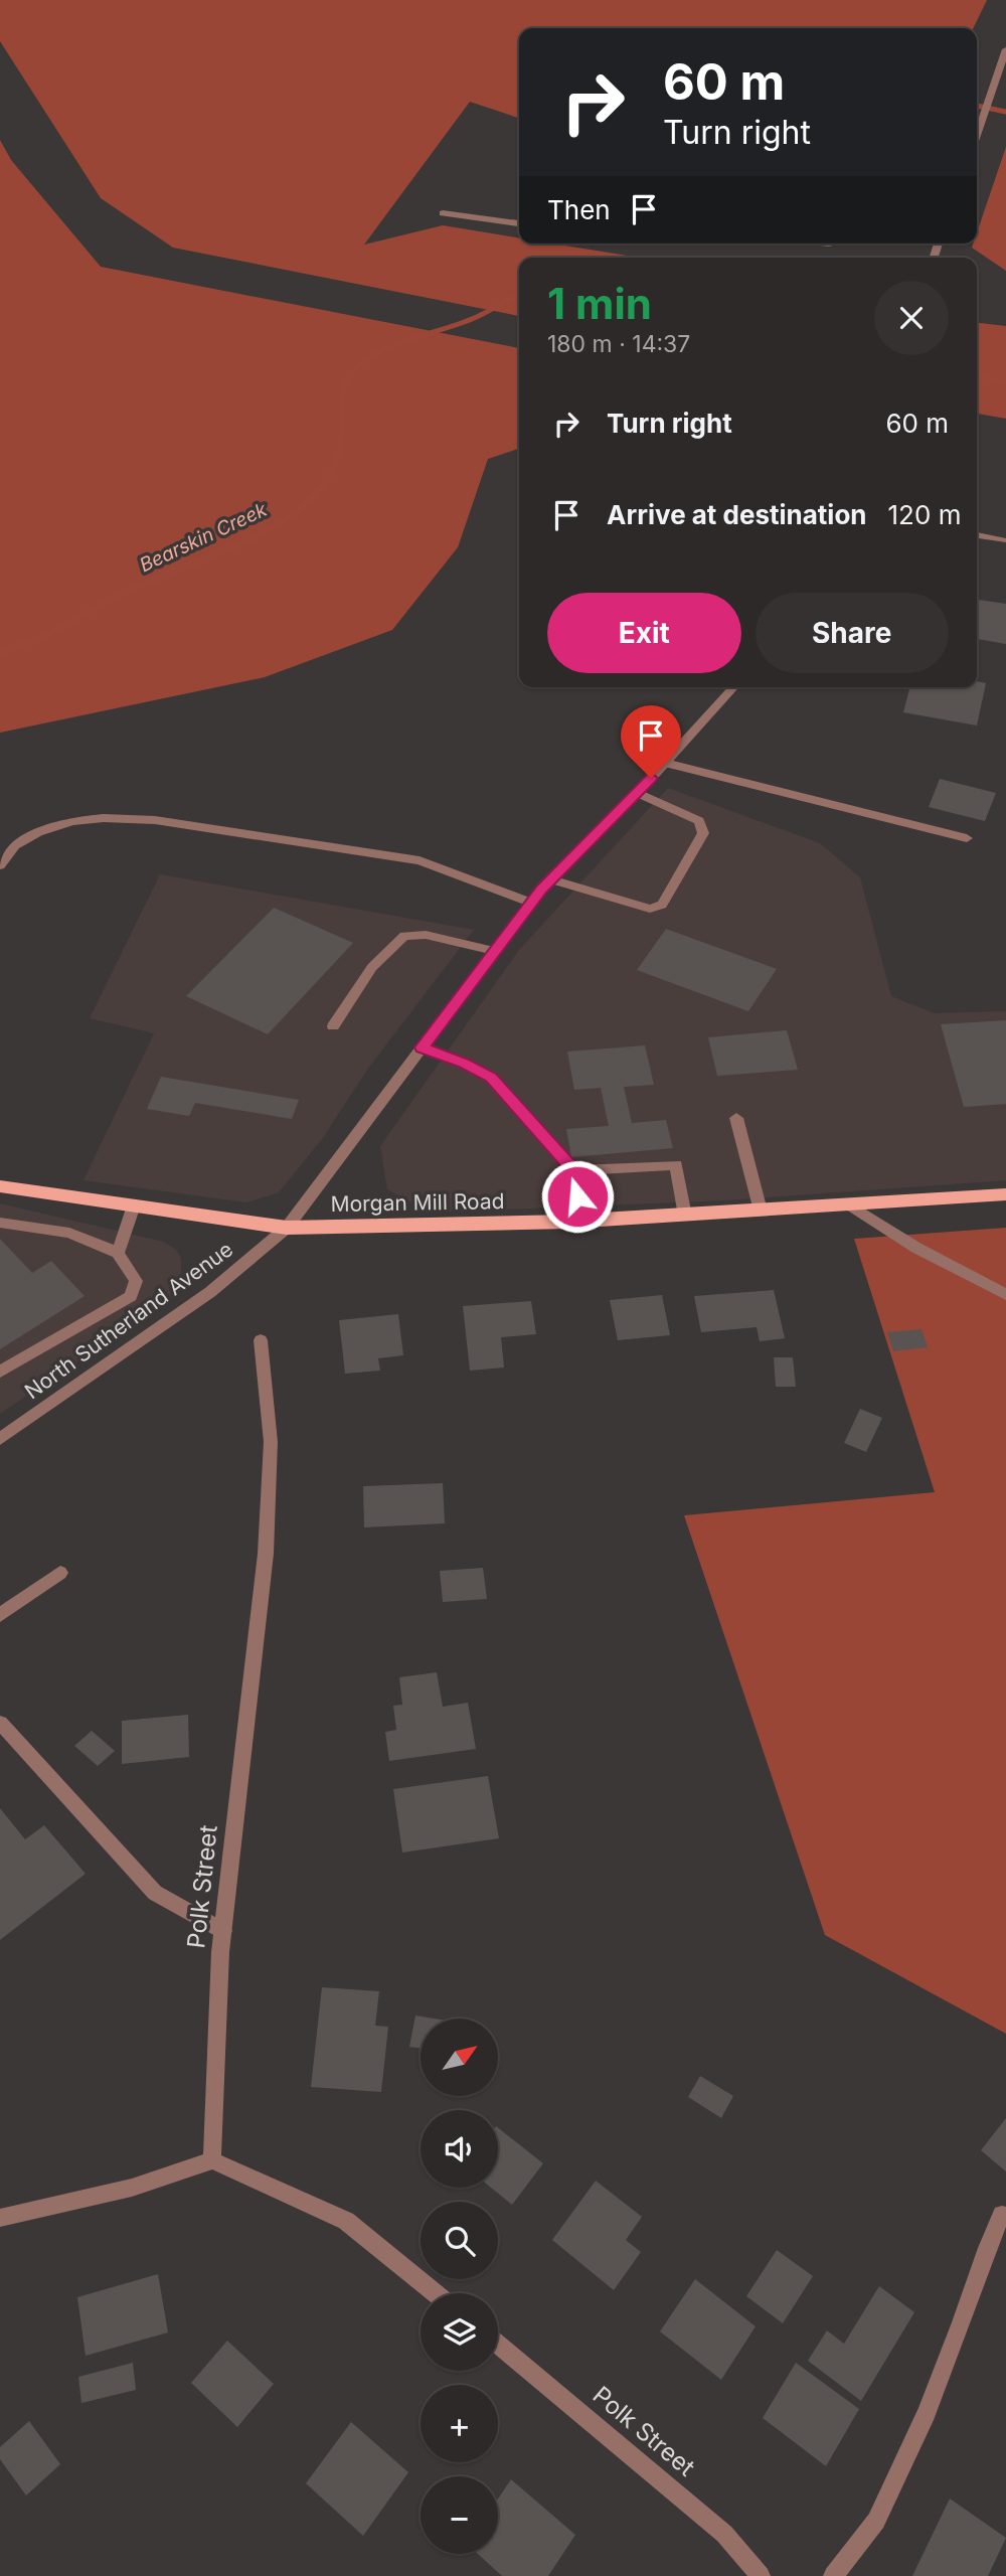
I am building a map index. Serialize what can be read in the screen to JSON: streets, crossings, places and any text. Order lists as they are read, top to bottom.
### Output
{
  "streets": {
    "main road": ["Morgan Mill Road"],
    "street": ["North Sutherland Avenue", "Polk Street"]
  },
  "crossings": [
    ["Morgan Mill Road", "North Sutherland Avenue"]
  ],
  "water": ["Bearskin Creek"],
  "north": "top right",
  "page": {
    "turn": ["60 m", "Turn right"],
    "then": "Then",
    "heading": ["1 min", "180 m · 14:37"],
    "list": [
      {
        "name": "Turn right",
        "value": "60 m"
      },
      {
        "name": "Arrive at destination",
        "value": "120 m"
      }
    ],
    "buttons": ["Exit", "Share"],
    "map_buttons": ["+", "−"]
  }
}
